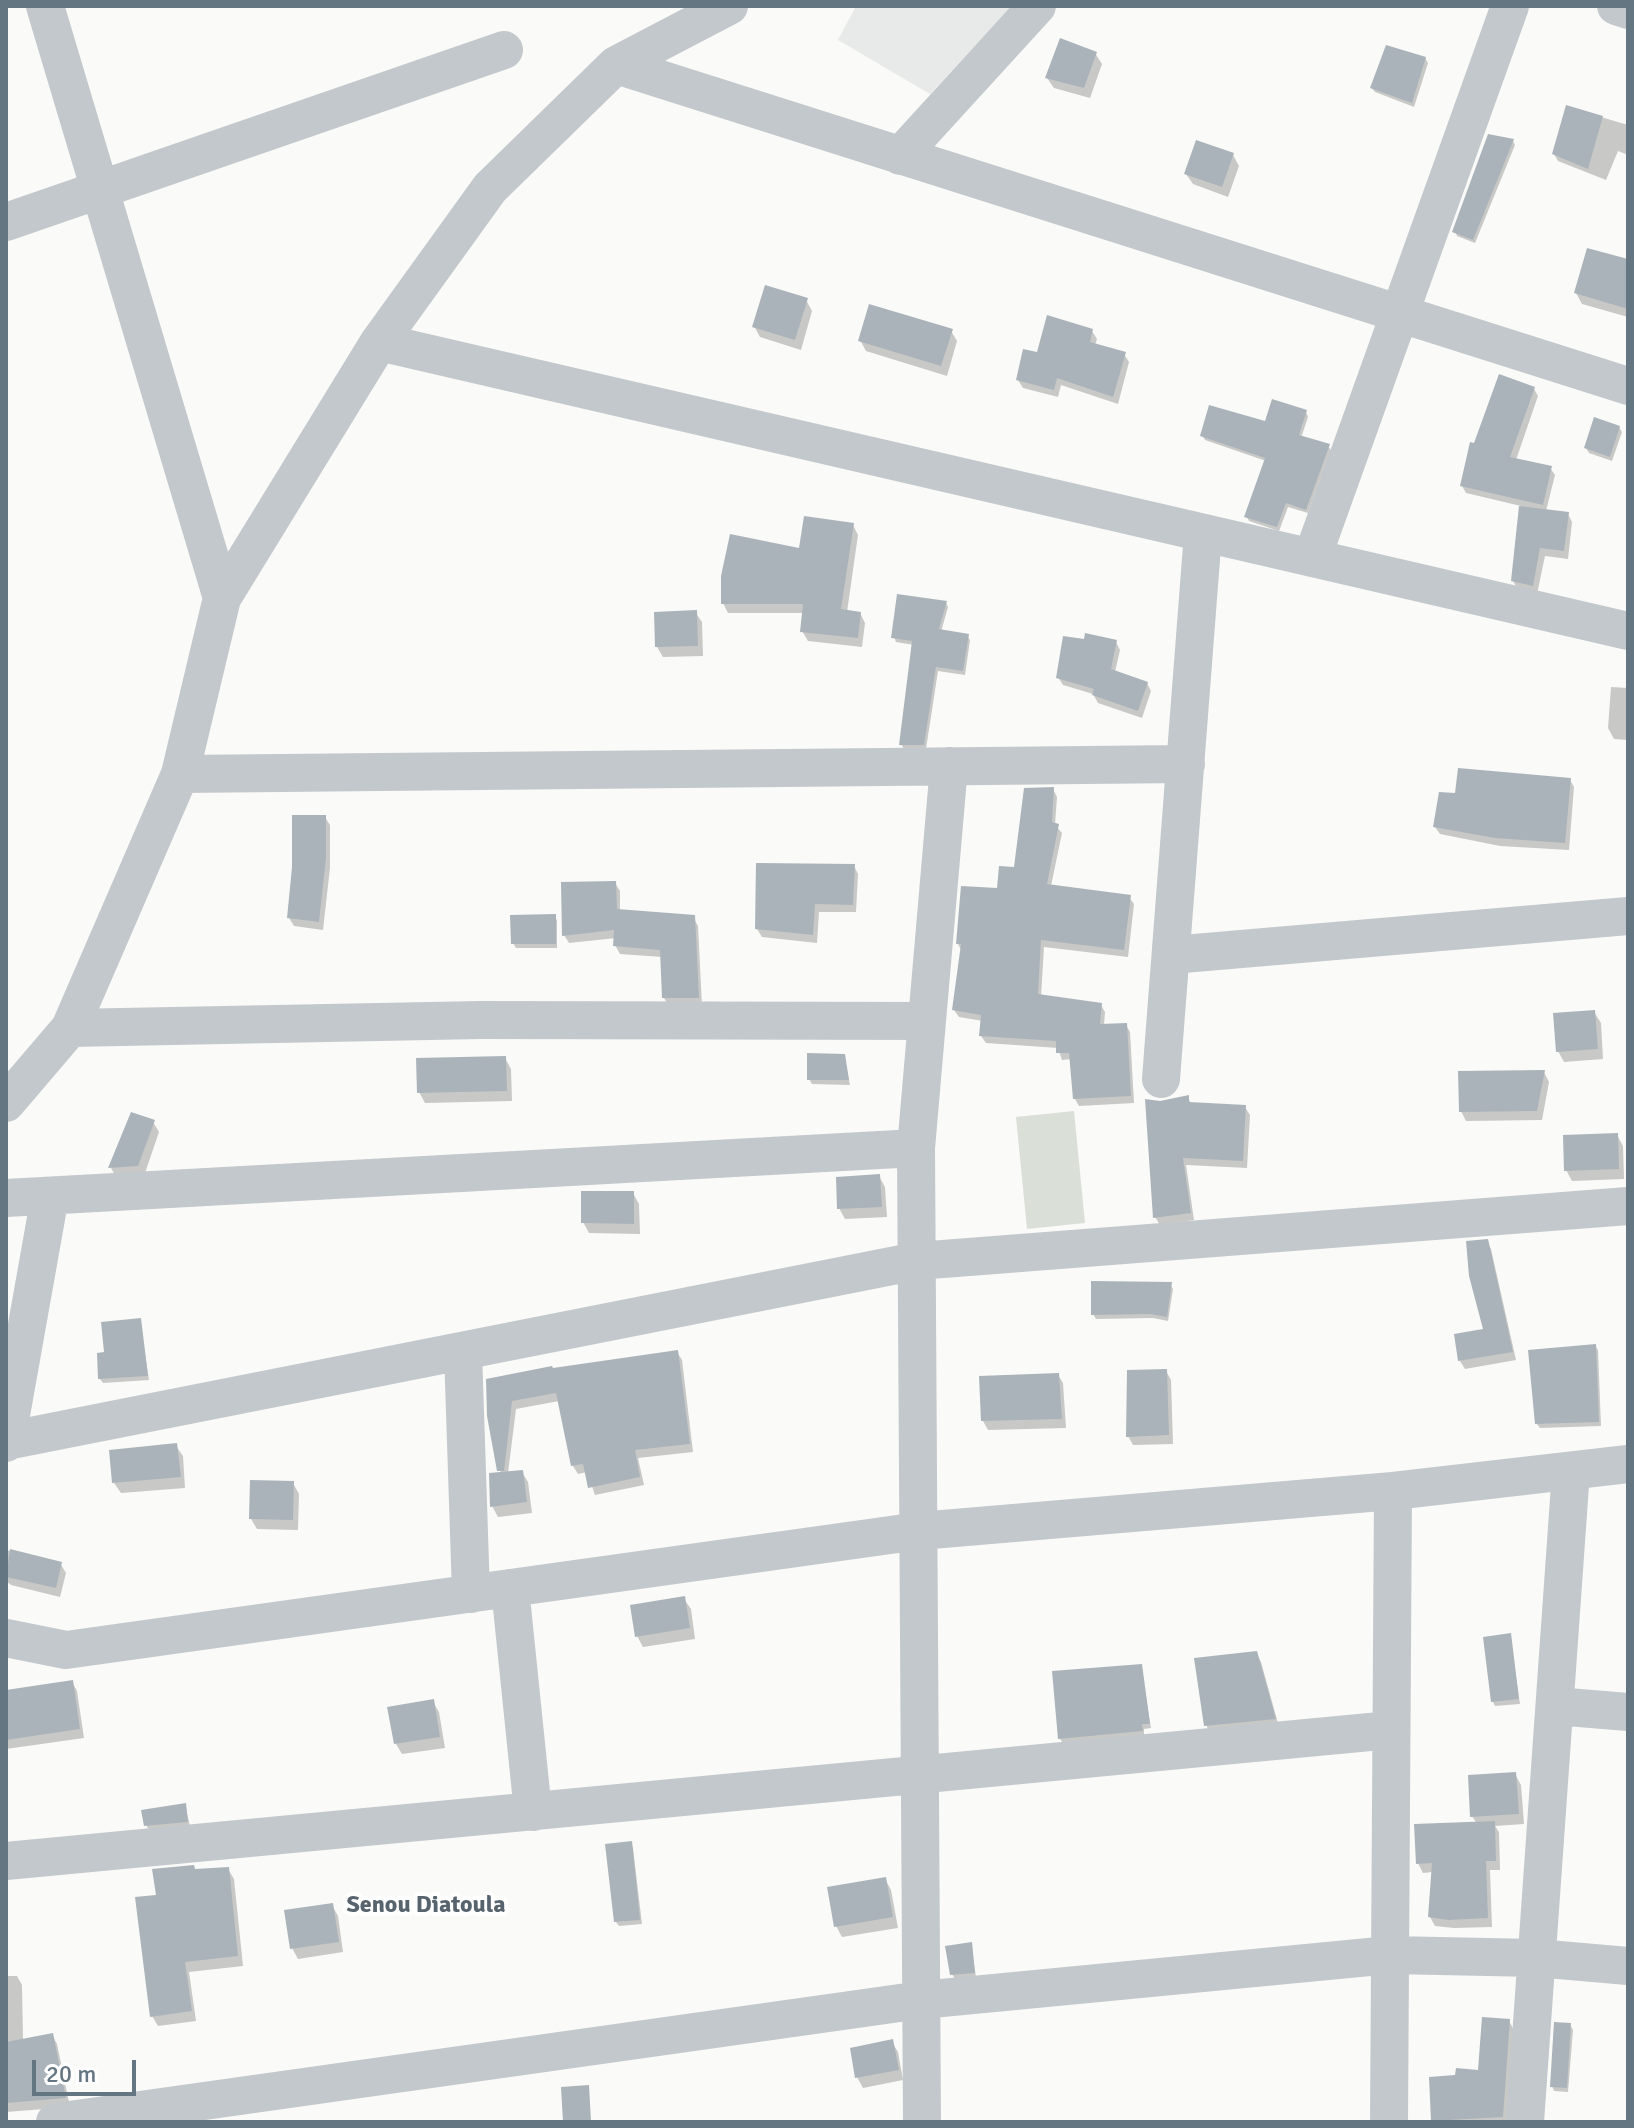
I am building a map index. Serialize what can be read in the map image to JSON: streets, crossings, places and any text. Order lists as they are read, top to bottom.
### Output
{
  "districts": ["Senou Diatoula"],
  "scale_bar": "20 m"
}
